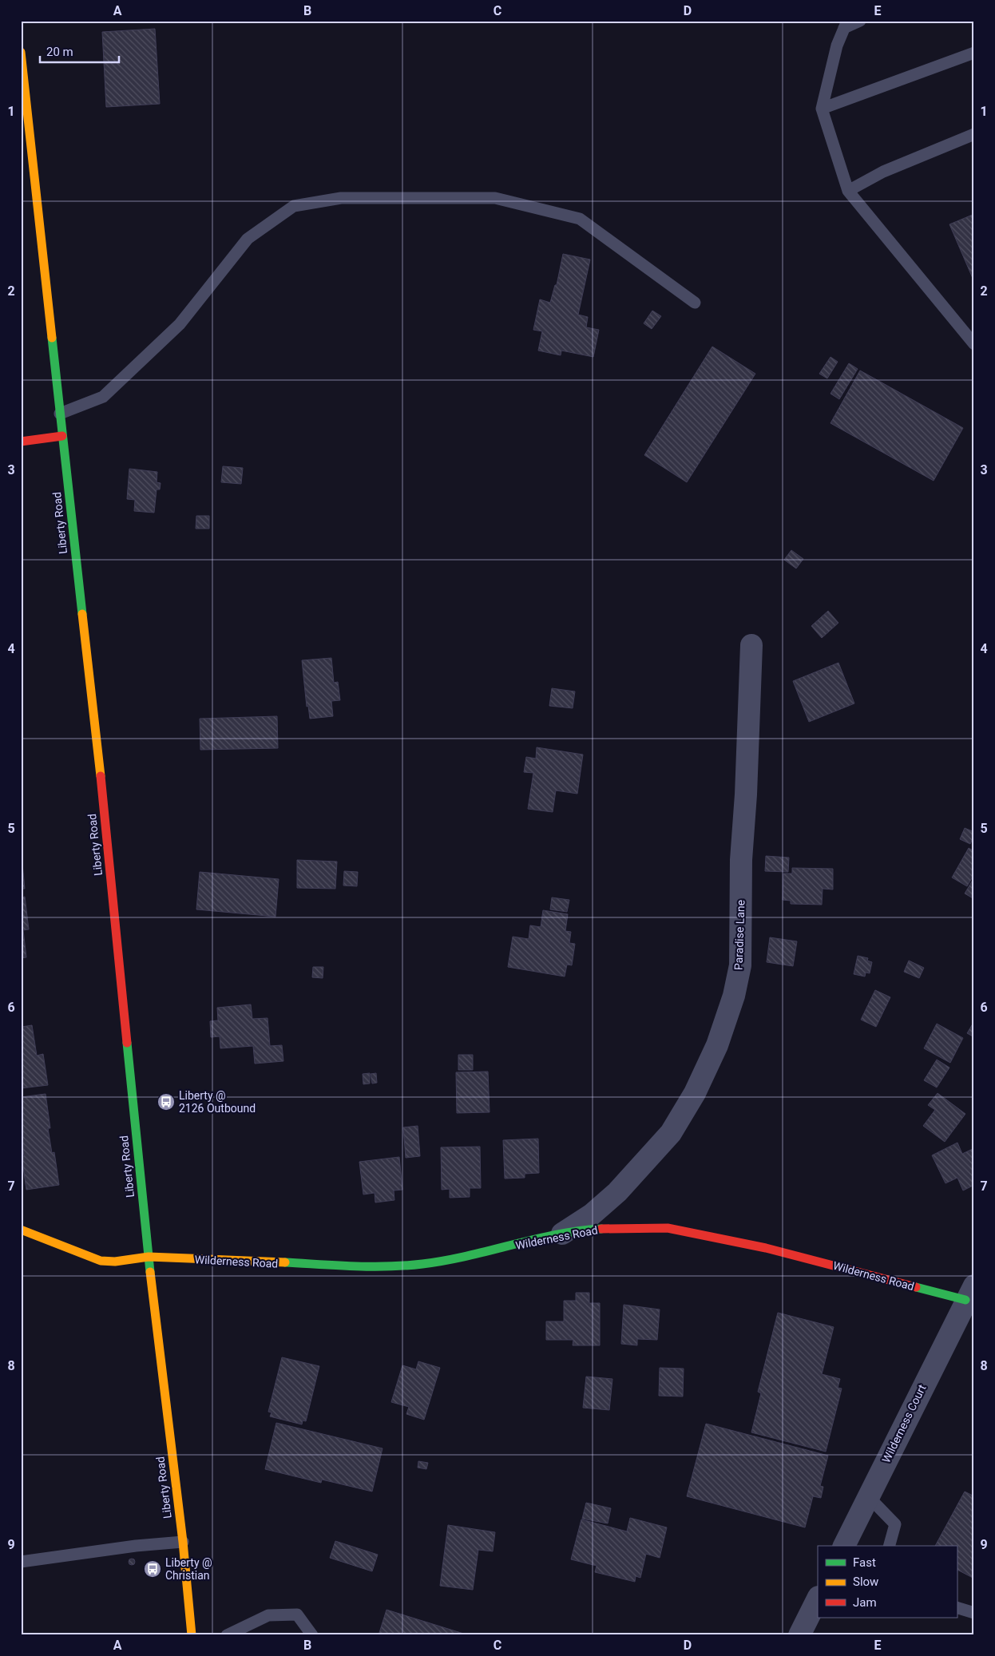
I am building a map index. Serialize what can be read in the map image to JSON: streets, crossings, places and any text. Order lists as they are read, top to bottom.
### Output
{
  "streets": {
    "main road": ["Liberty Road", "Wilderness Road"],
    "street": ["Paradise Lane", "Wilderness Court"]
  },
  "crossings": [
    ["Liberty Road", "Wilderness Road"],
    ["Paradise Lane", "Wilderness Road"],
    ["Wilderness Road", "Wilderness Court"]
  ],
  "places": {
    "bus stop": ["Liberty @ 2126 Outbound", "Liberty @ Christian"]
  },
  "legend": ["Fast", "Slow", "Jam"],
  "scale_bar": "20 m",
  "grid": {
    "columns": [
      "A",
      "B",
      "C",
      "D",
      "E"
    ],
    "rows": [
      "1",
      "2",
      "3",
      "4",
      "5",
      "6",
      "7",
      "8",
      "9"
    ]
  }
}
